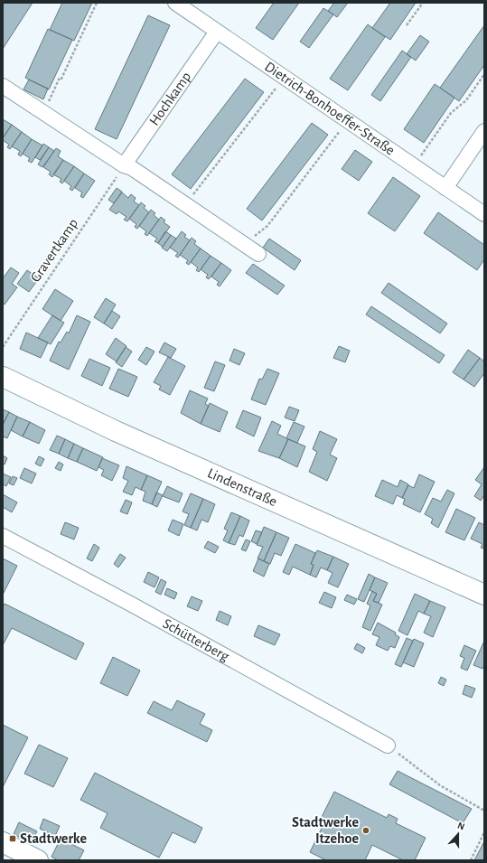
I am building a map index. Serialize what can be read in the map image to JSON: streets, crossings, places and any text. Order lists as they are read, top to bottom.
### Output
{
  "streets": {
    "main road": ["Lindenstraße"],
    "street": ["Hochkamp", "Dietrich-Bonhoeffer-Straße", "Schütterberg"],
    "path": ["Gravertkamp"]
  },
  "crossings": [
    ["Hochkamp", "Dietrich-Bonhoeffer-Straße"],
    ["Hochkamp", "Gravertkamp"]
  ],
  "places": {
    "other": ["Stadtwerke Itzehoe"],
    "transit": ["Stadtwerke"]
  },
  "north": "top"
}
